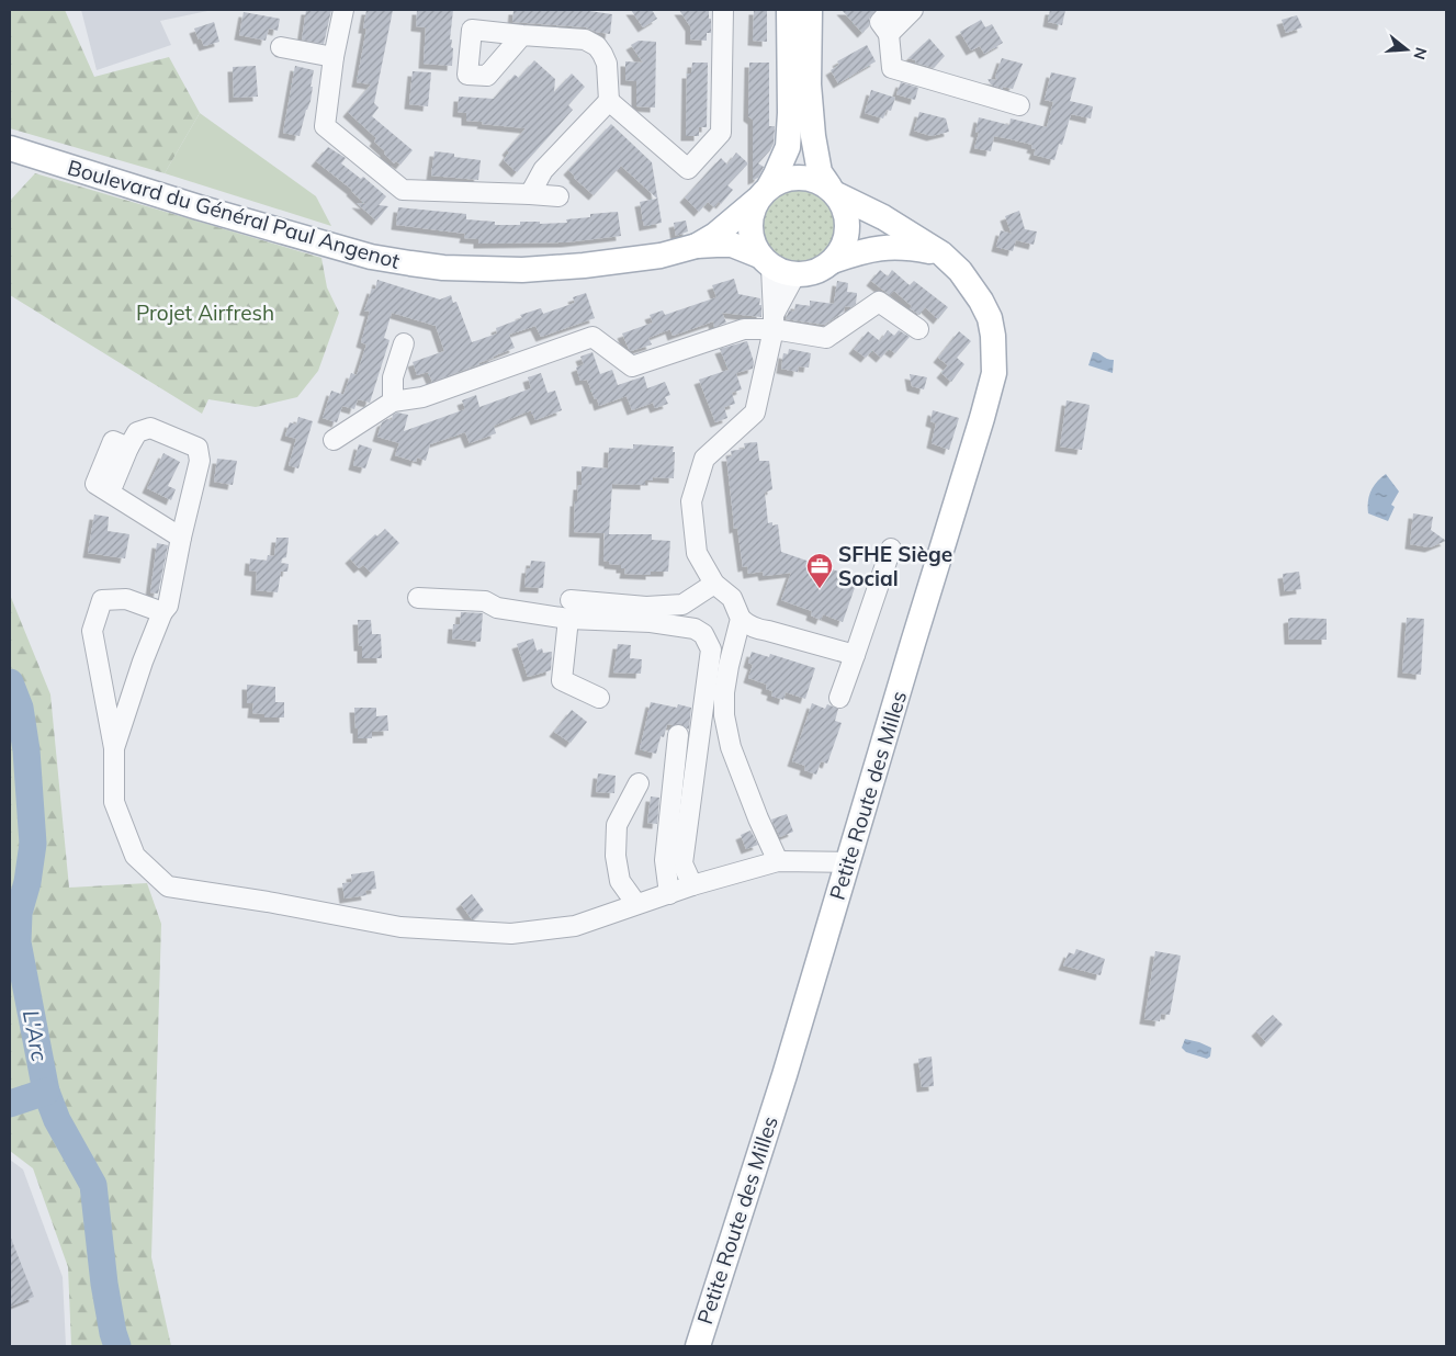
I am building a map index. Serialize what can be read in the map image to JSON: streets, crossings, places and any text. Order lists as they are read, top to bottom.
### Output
{
  "streets": {
    "main road": ["Boulevard du Général Paul Angenot", "Petite Route des Milles"]
  },
  "crossings": [
    ["Boulevard du Général Paul Angenot", "Petite Route des Milles"]
  ],
  "water": ["L'Arc"],
  "parks": ["Projet Airfresh"],
  "places": {
    "office": ["SFHE Siège Social"]
  },
  "north": "right"
}
